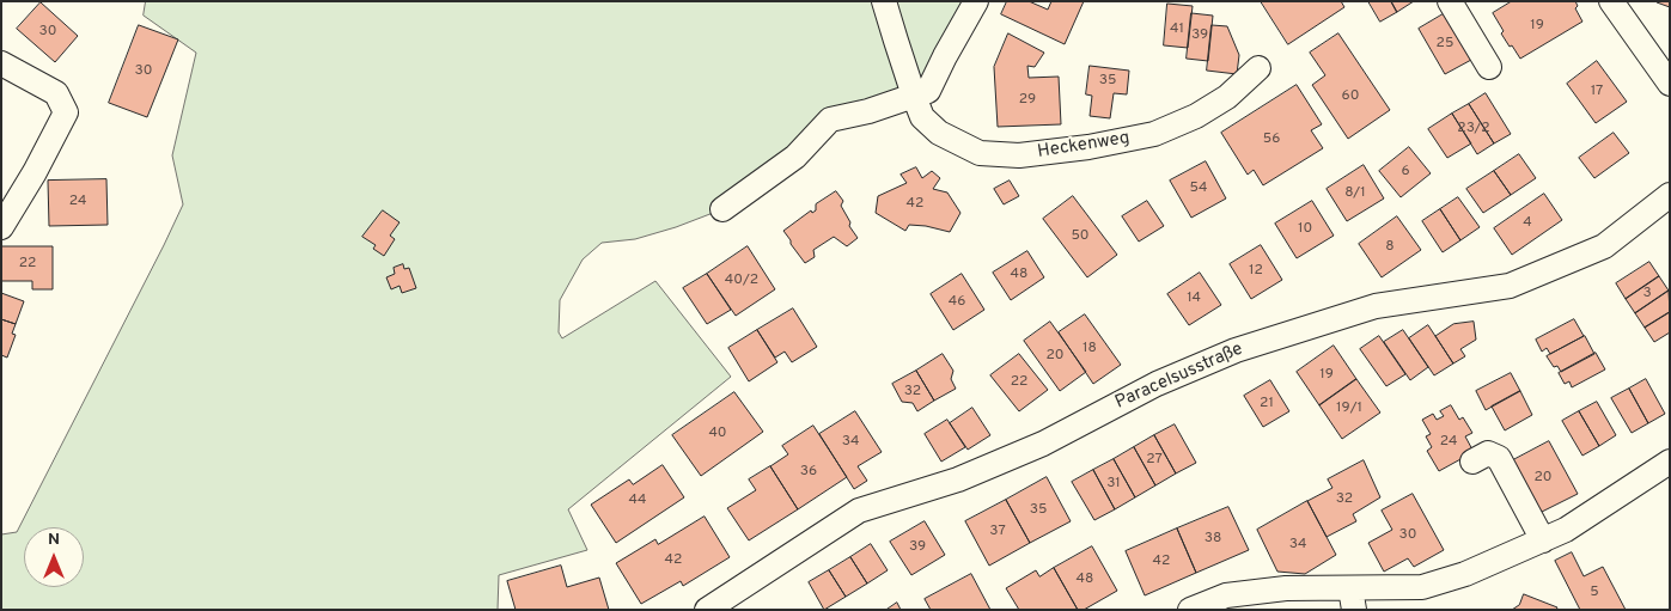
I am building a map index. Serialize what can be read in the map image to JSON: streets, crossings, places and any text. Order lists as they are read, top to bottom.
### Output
{
  "streets": {
    "street": ["Heckenweg", "Paracelsusstraße"]
  },
  "house_numbers": [
    "19",
    "41",
    "30",
    "39",
    "25",
    "30",
    "35",
    "17",
    "60",
    "29",
    "23/2",
    "56",
    "6",
    "54",
    "8/1",
    "24",
    "42",
    "4",
    "10",
    "50",
    "8",
    "22",
    "12",
    "48",
    "40/2",
    "3",
    "14",
    "46",
    "18",
    "20",
    "19",
    "22",
    "32",
    "21",
    "19/1",
    "40",
    "34",
    "24",
    "27",
    "36",
    "20",
    "31",
    "32",
    "44",
    "35",
    "37",
    "30",
    "38",
    "34",
    "39",
    "42",
    "42",
    "48",
    "5"
  ],
  "north": "top"
}
